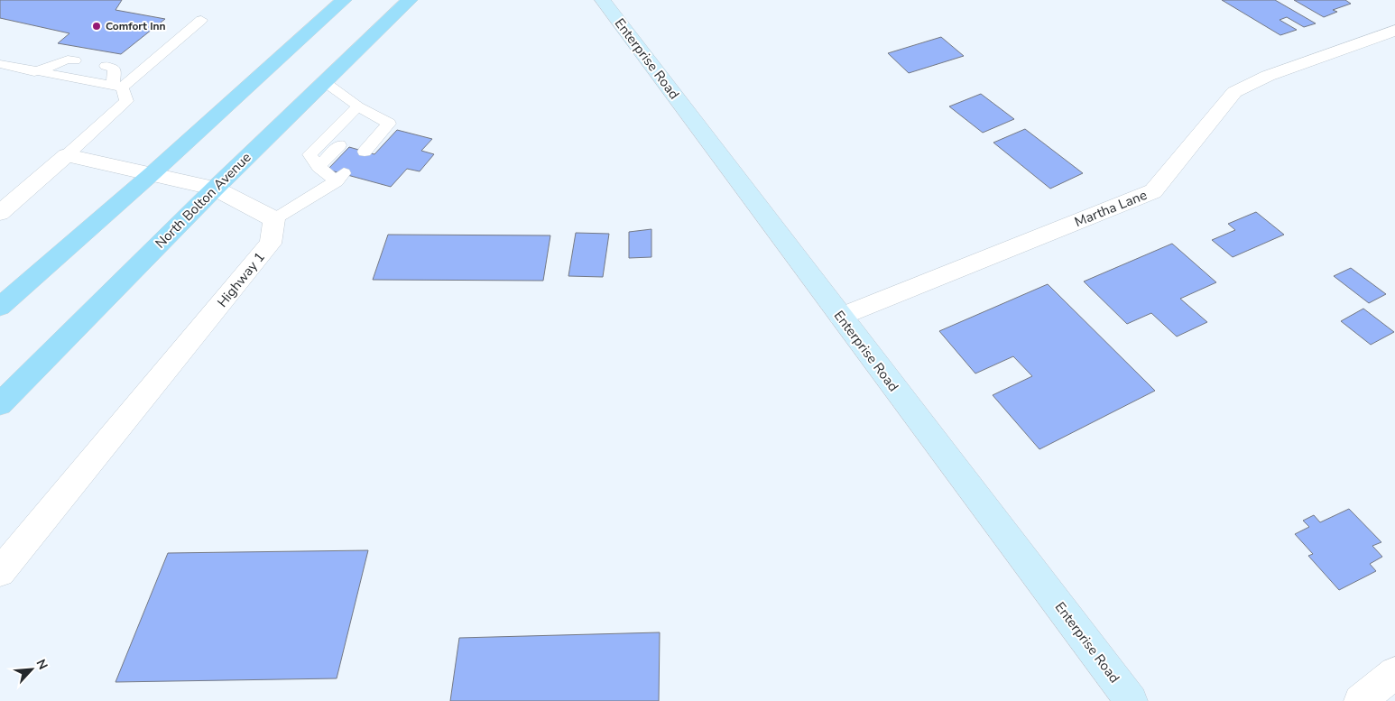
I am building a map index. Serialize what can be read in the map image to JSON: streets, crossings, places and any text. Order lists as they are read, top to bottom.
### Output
{
  "streets": {
    "main road": ["North Bolton Avenue"],
    "street": ["Enterprise Road", "Martha Lane", "Highway 1"]
  },
  "crossings": [
    ["Enterprise Road", "Martha Lane"]
  ],
  "places": ["Comfort Inn"],
  "north": "top right"
}
